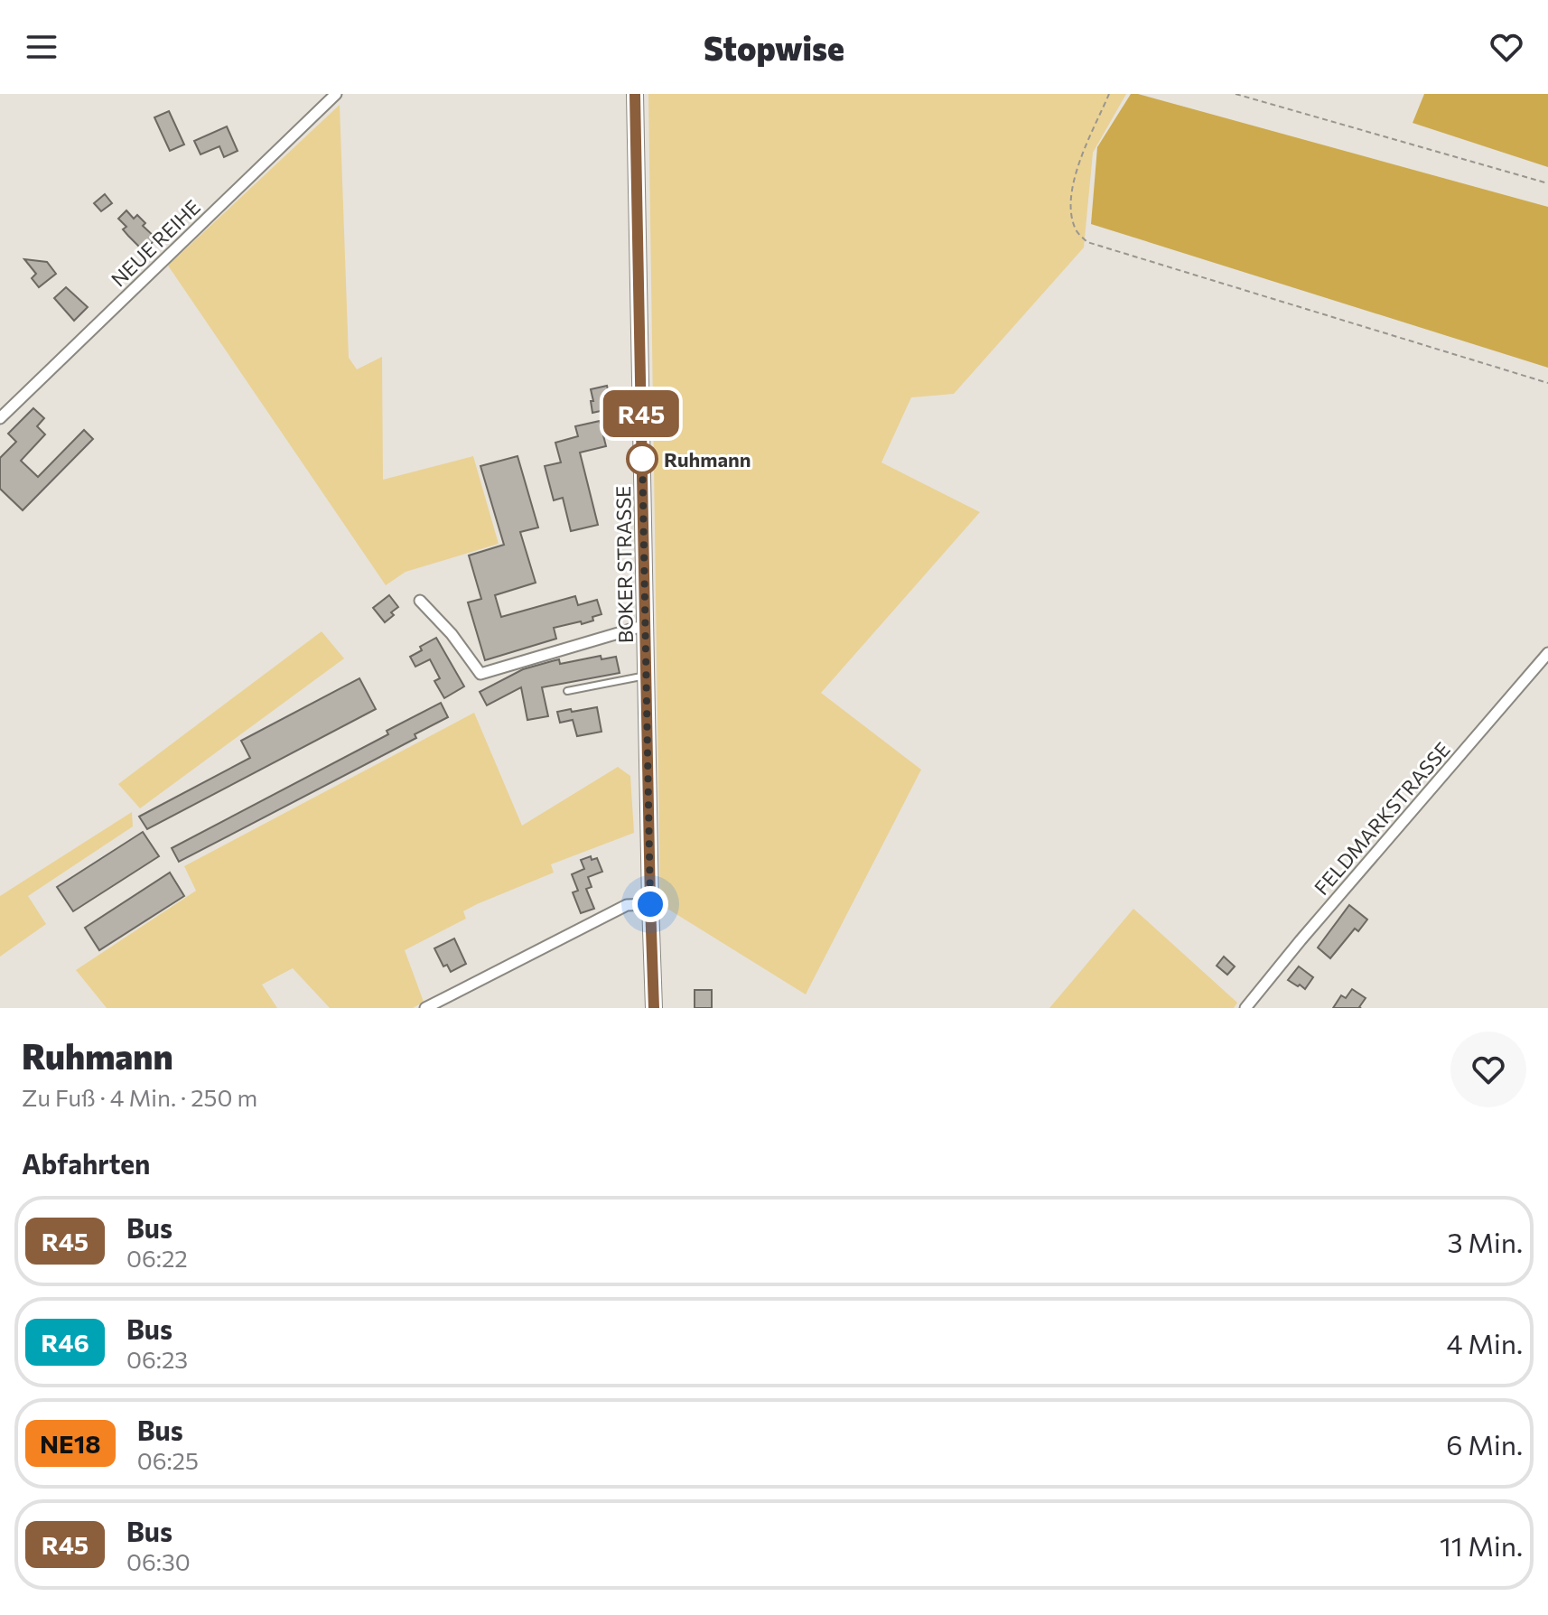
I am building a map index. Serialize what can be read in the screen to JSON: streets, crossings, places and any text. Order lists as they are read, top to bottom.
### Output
{
  "streets": {
    "main road": ["BOKER STRASSE"],
    "street": ["NEUE REIHE", "FELDMARKSTRASSE"]
  },
  "places": ["Ruhmann"],
  "lines": ["bus line R45"],
  "page": {
    "header": "Stopwise",
    "on_map": "R45",
    "heading": [
      ["Ruhmann", "Zu Fuß · 4 Min. · 250 m"],
      "Abfahrten"
    ],
    "list": [
      {
        "mark": "R45",
        "name": "Bus",
        "note": "06:22",
        "value": "3 Min."
      },
      {
        "mark": "R46",
        "name": "Bus",
        "note": "06:23",
        "value": "4 Min."
      },
      {
        "mark": "NE18",
        "name": "Bus",
        "note": "06:25",
        "value": "6 Min."
      },
      {
        "mark": "R45",
        "name": "Bus",
        "note": "06:30",
        "value": "11 Min."
      }
    ]
  }
}
